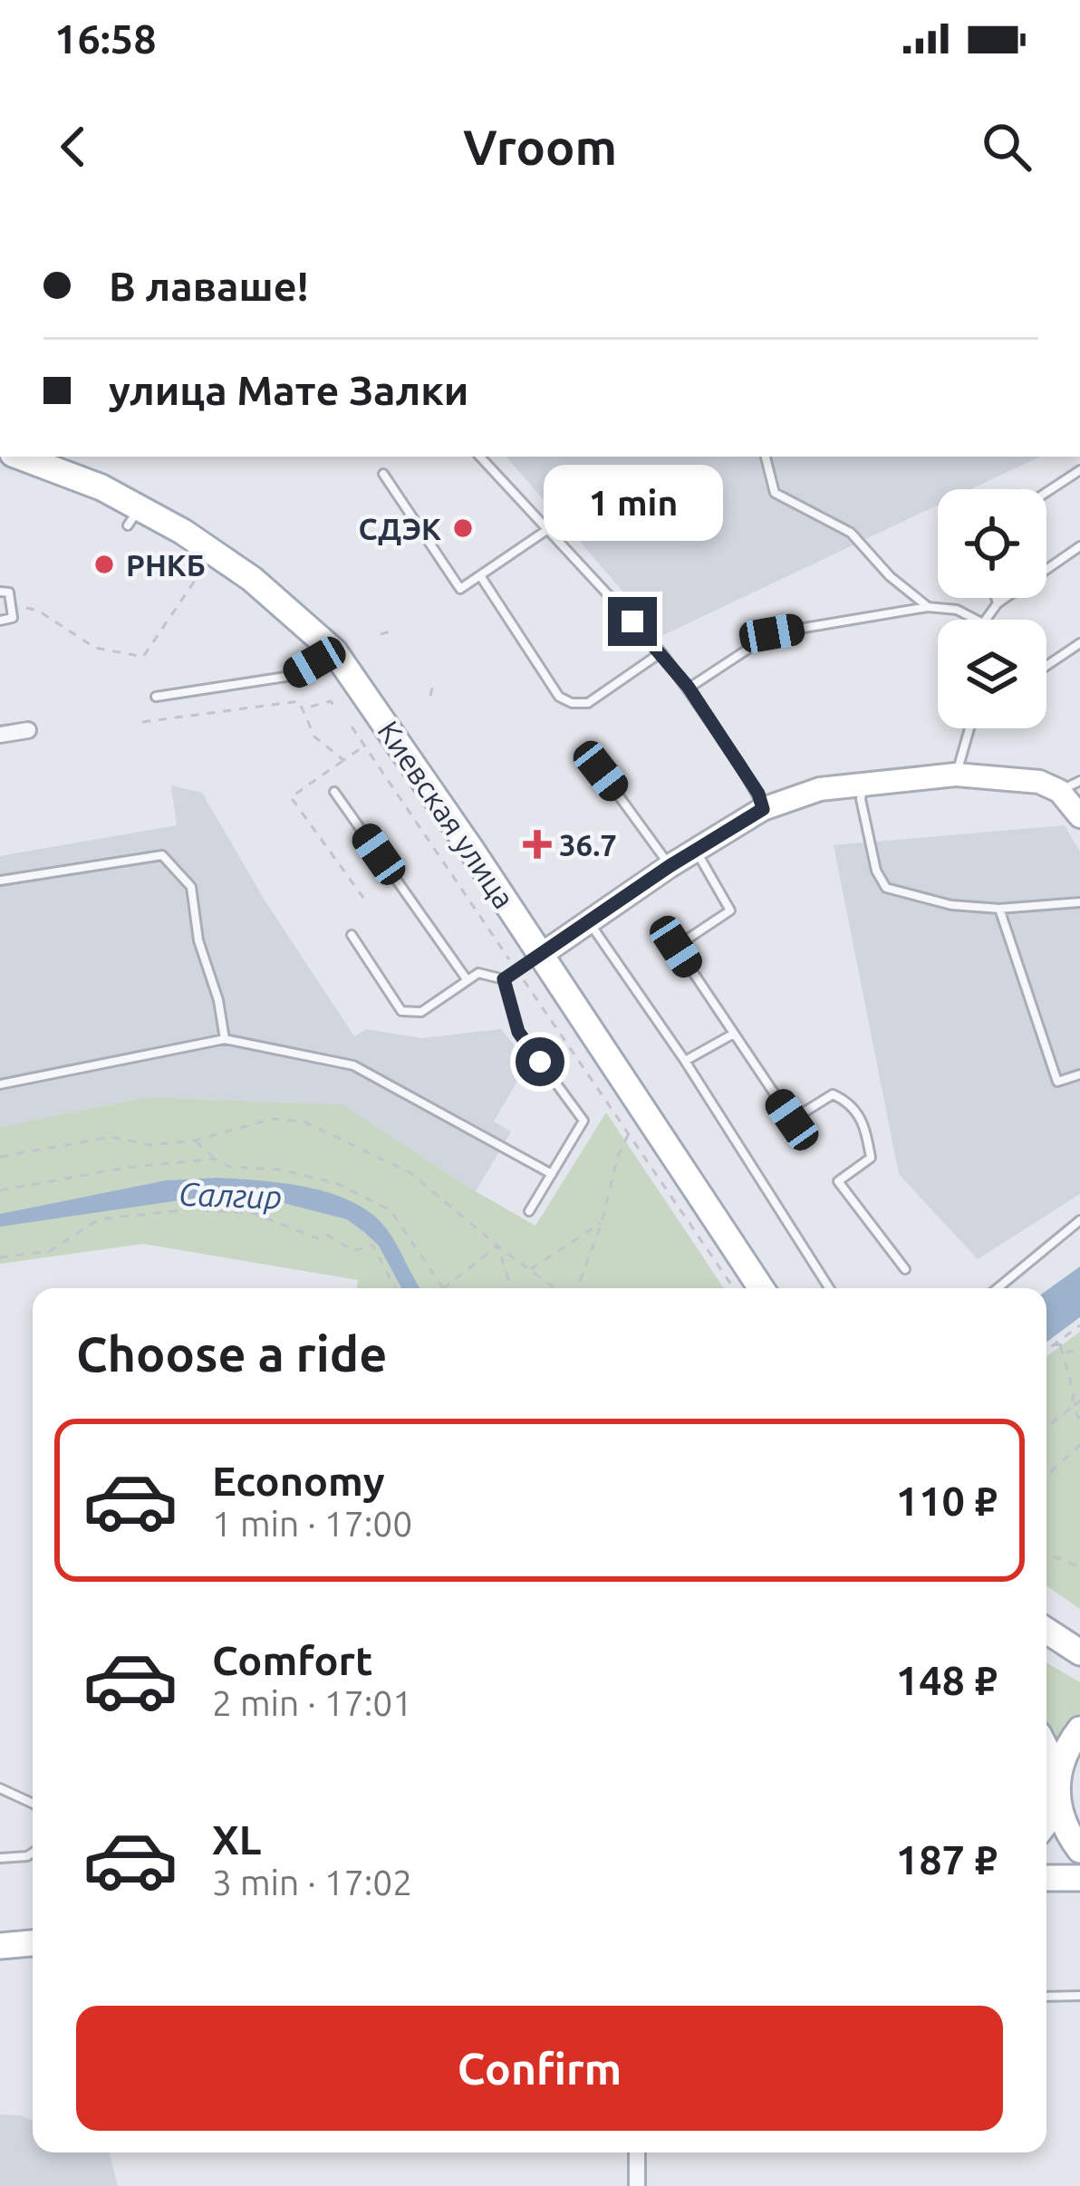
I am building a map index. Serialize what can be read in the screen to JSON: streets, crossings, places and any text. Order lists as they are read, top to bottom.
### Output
{
  "streets": {
    "main road": ["Киевская улица"]
  },
  "water": ["Салгир"],
  "places": {
    "other": ["СДЭК", "РНКБ"],
    "health": ["36.7"]
  },
  "page": {
    "status": "16:58",
    "header": "Vroom",
    "banner": ["В лаваше!", "улица Мате Залки"],
    "bubble": "1 min",
    "heading": "Choose a ride",
    "list": [
      {
        "name": "Economy",
        "note": "1 min · 17:00",
        "value": "110 ₽"
      },
      {
        "name": "Comfort",
        "note": "2 min · 17:01",
        "value": "148 ₽"
      },
      {
        "name": "XL",
        "note": "3 min · 17:02",
        "value": "187 ₽"
      }
    ],
    "buttons": "Confirm"
  }
}
